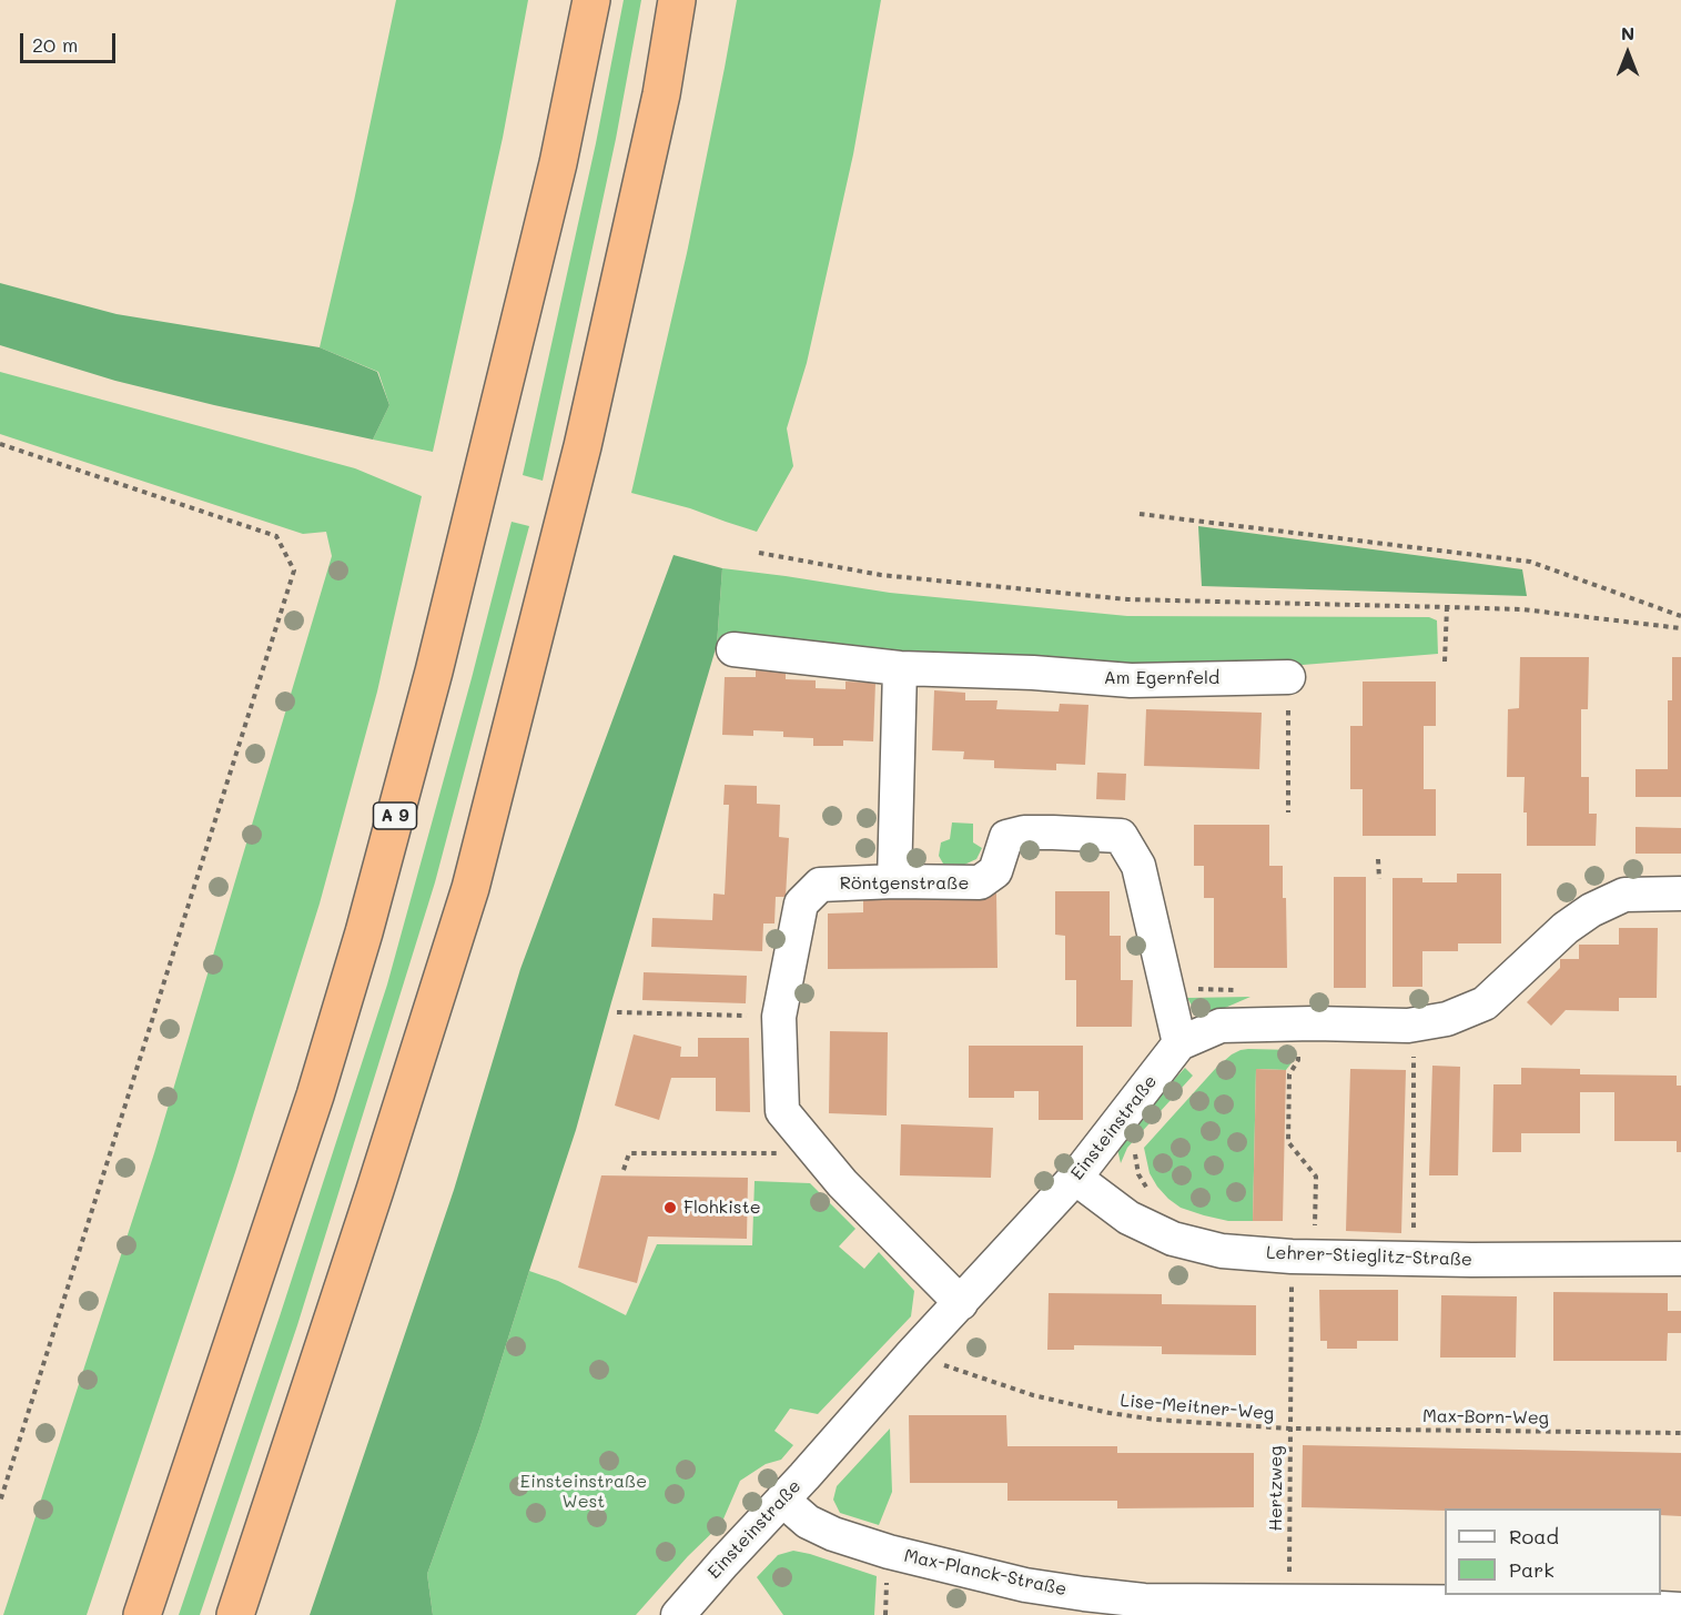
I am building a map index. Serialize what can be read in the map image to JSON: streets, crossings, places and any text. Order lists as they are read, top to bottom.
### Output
{
  "streets": {
    "highway": ["A 9"],
    "street": [
      "Am Egernfeld",
      "Röntgenstraße",
      "Einsteinstraße",
      "Lehrer-Stieglitz-Straße",
      "Max-Planck-Straße"
    ],
    "path": ["Lise-Meitner-Weg", "Max-Born-Weg", "Hertzweg"]
  },
  "crossings": [
    ["Röntgenstraße", "Einsteinstraße"],
    ["Einsteinstraße", "Lehrer-Stieglitz-Straße"],
    ["Einsteinstraße", "Lise-Meitner-Weg"],
    ["Einsteinstraße", "Max-Planck-Straße"],
    ["Lehrer-Stieglitz-Straße", "Hertzweg"],
    ["Lise-Meitner-Weg", "Max-Born-Weg"],
    ["Lise-Meitner-Weg", "Hertzweg"],
    ["Max-Born-Weg", "Hertzweg"],
    ["Hertzweg", "Max-Planck-Straße"]
  ],
  "parks": ["Einsteinstraße West"],
  "places": ["Flohkiste"],
  "legend": ["Road", "Park"],
  "scale_bar": "20 m",
  "north": "top"
}
